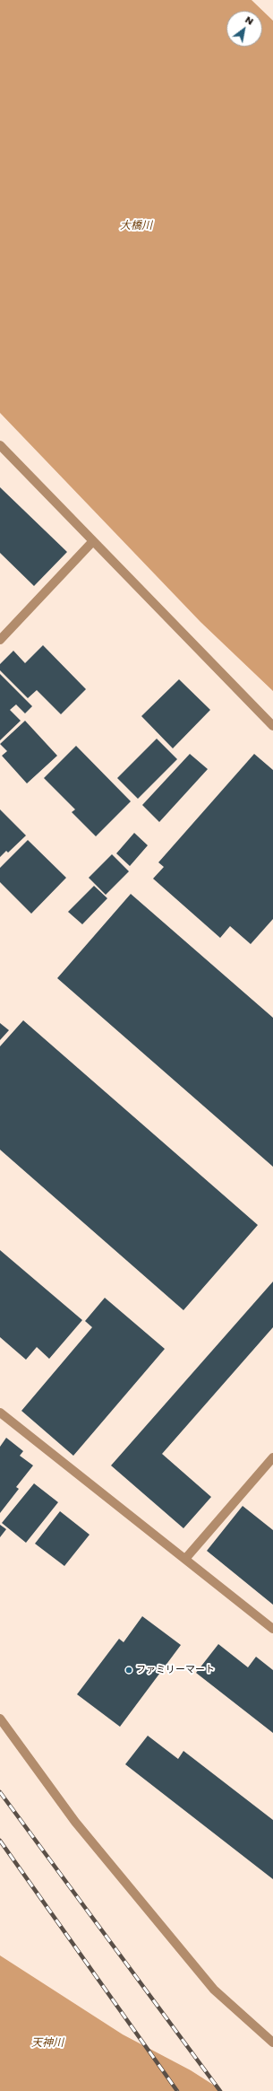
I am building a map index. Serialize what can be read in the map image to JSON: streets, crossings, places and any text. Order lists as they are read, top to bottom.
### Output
{
  "water": ["大橋川", "天神川"],
  "places": ["ファミリーマート"],
  "north": "top right"
}
